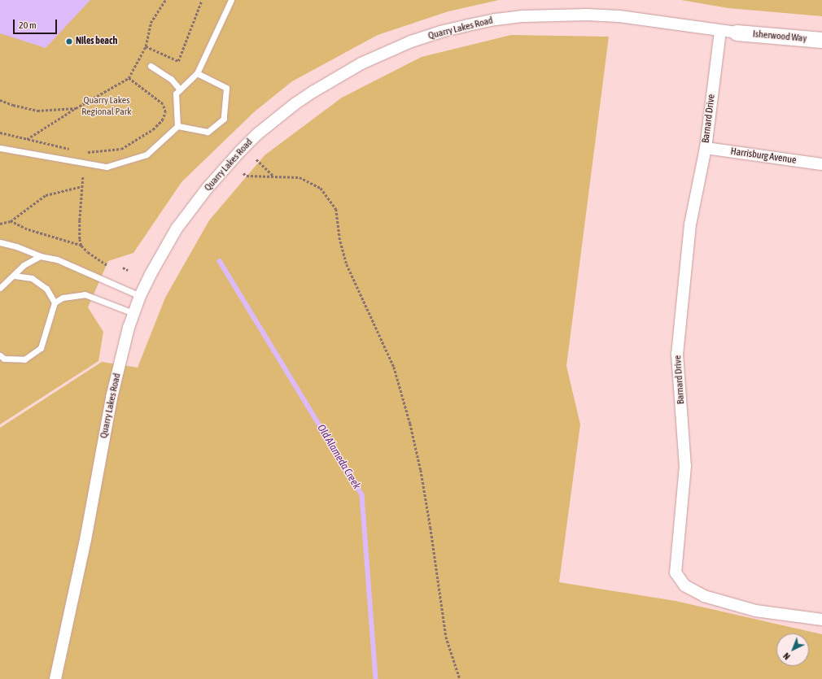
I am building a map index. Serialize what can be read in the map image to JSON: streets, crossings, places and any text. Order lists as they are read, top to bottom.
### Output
{
  "streets": {
    "street": [
      "Quarry Lakes Road",
      "Isherwood Way",
      "Barnard Drive",
      "Harrisburg Avenue"
    ]
  },
  "crossings": [
    ["Quarry Lakes Road", "Isherwood Way"],
    ["Quarry Lakes Road", "Barnard Drive"],
    ["Barnard Drive", "Harrisburg Avenue"]
  ],
  "water": ["Old Alameda Creek"],
  "parks": ["Quarry Lakes Regional Park"],
  "places": ["Niles beach"],
  "scale_bar": "20 m",
  "north": "bottom left"
}
